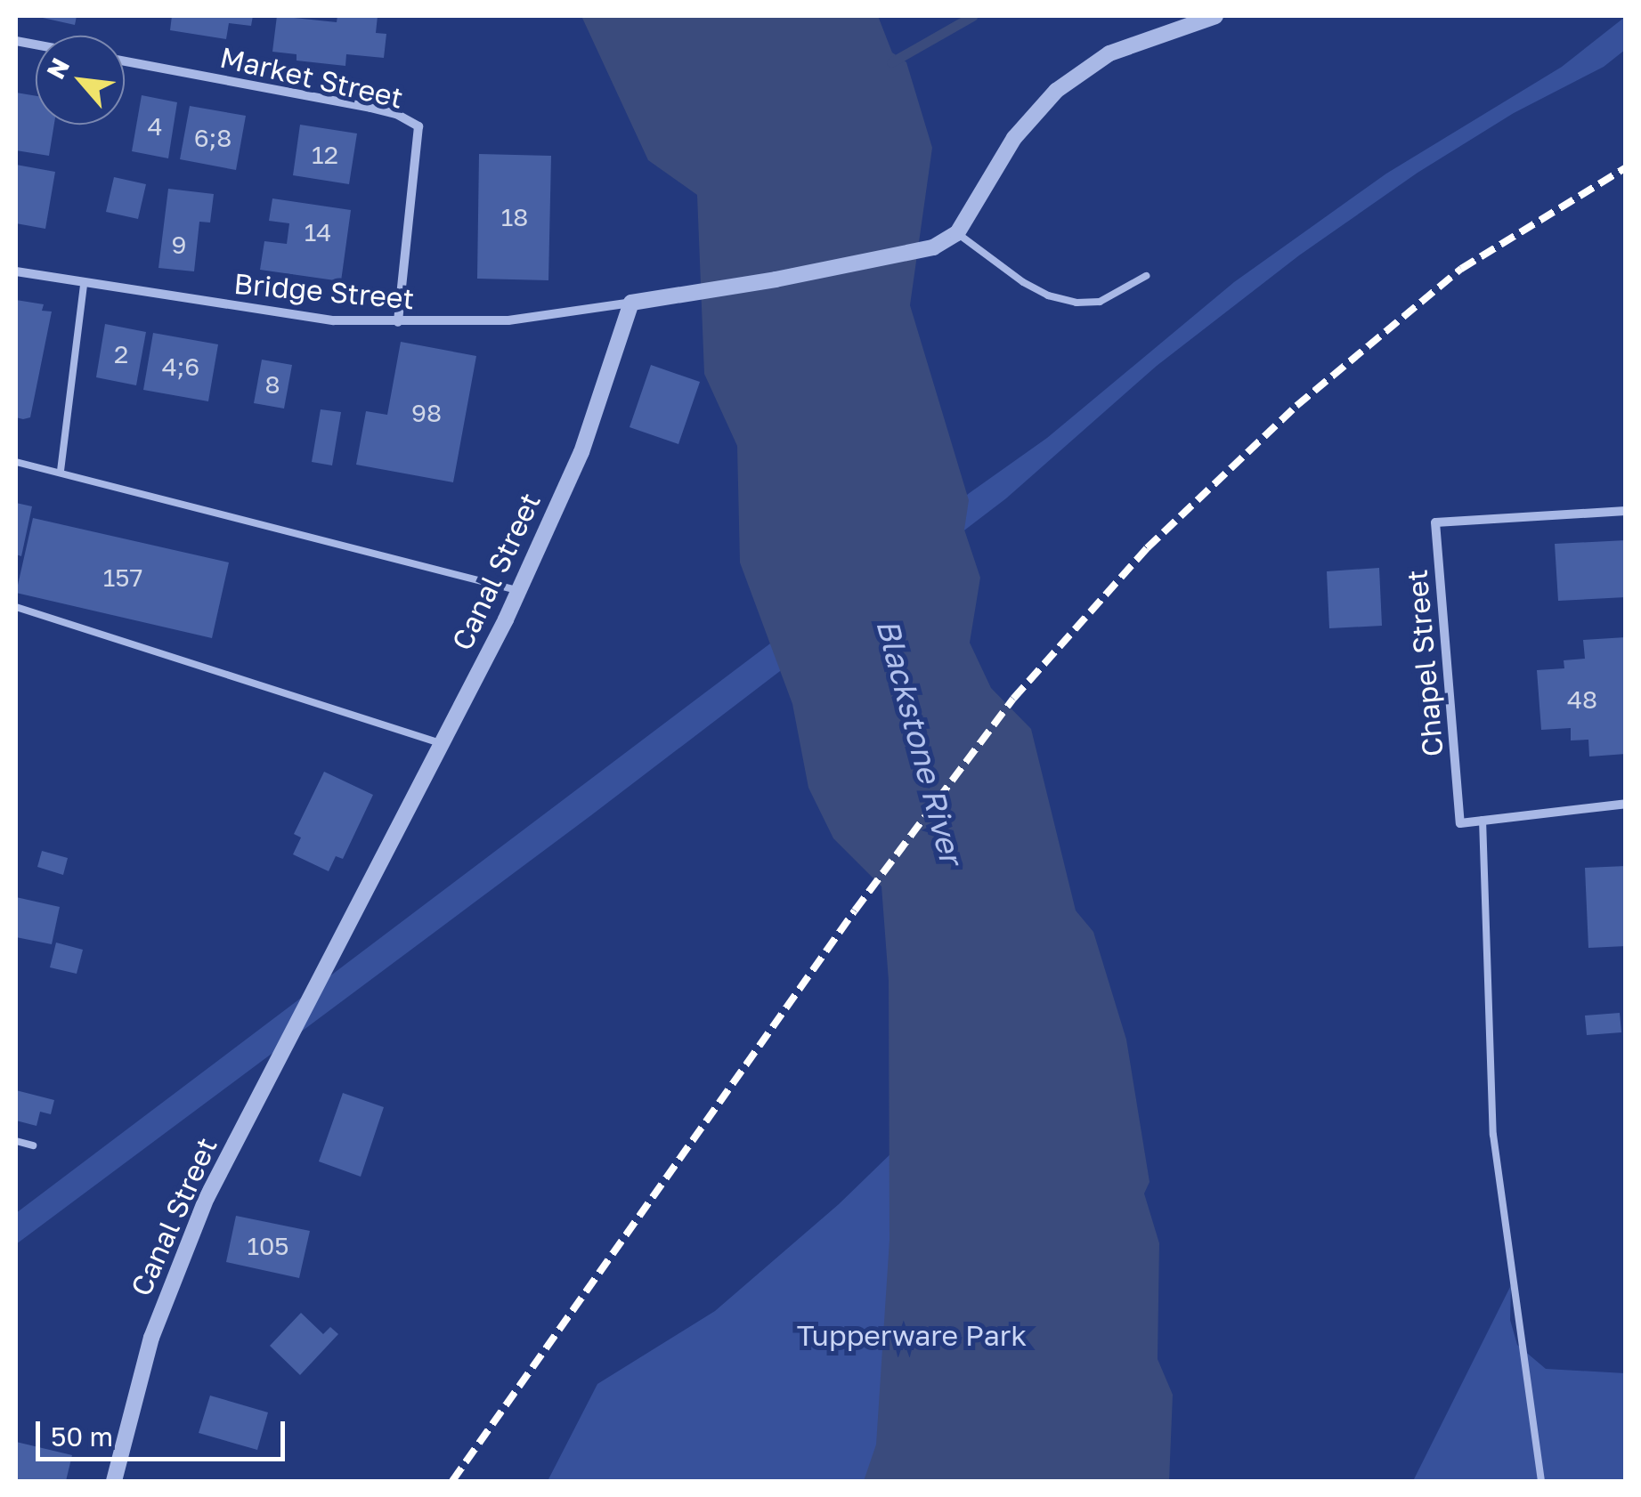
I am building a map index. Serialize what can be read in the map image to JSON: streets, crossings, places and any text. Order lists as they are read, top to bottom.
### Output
{
  "streets": {
    "street": [
      "Market Street",
      "Bridge Street",
      "Canal Street",
      "Chapel Street"
    ]
  },
  "crossings": [
    ["Market Street", "Bridge Street"],
    ["Bridge Street", "Canal Street"]
  ],
  "water": ["Blackstone River"],
  "parks": ["Tupperware Park"],
  "house_numbers": [
    "4",
    "6;8",
    "12",
    "18",
    "14",
    "9",
    "2",
    "4;6",
    "8",
    "98",
    "157",
    "48",
    "105"
  ],
  "scale_bar": "50 m",
  "north": "top left"
}
